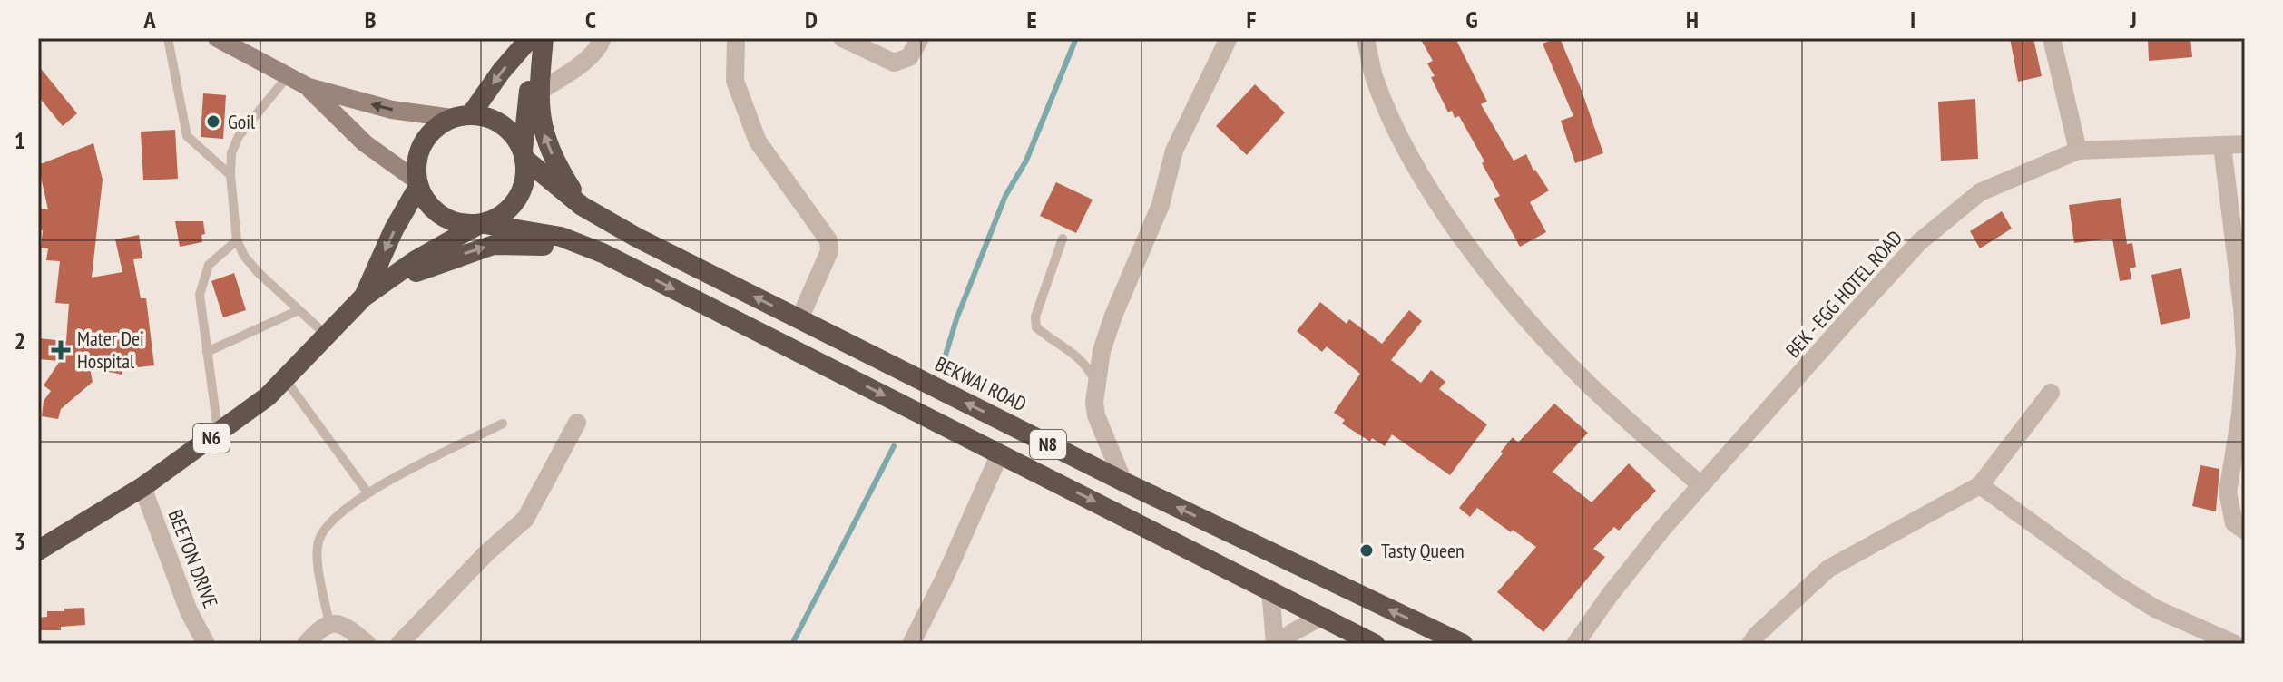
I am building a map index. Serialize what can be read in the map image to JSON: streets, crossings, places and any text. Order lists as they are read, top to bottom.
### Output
{
  "streets": {
    "highway": ["BEKWAI ROAD", "N6", "N8"],
    "street": ["BEK - EGG HOTEL ROAD", "BEETON DRIVE"]
  },
  "crossings": [
    ["BEKWAI ROAD", "N8"],
    ["N6", "N8"],
    ["N6", "BEETON DRIVE"]
  ],
  "places": {
    "other": ["Goil", "Tasty Queen"],
    "health": ["Mater Dei Hospital"]
  },
  "grid": {
    "columns": [
      "A",
      "B",
      "C",
      "D",
      "E",
      "F",
      "G",
      "H",
      "I",
      "J"
    ],
    "rows": ["1", "2", "3"]
  }
}
